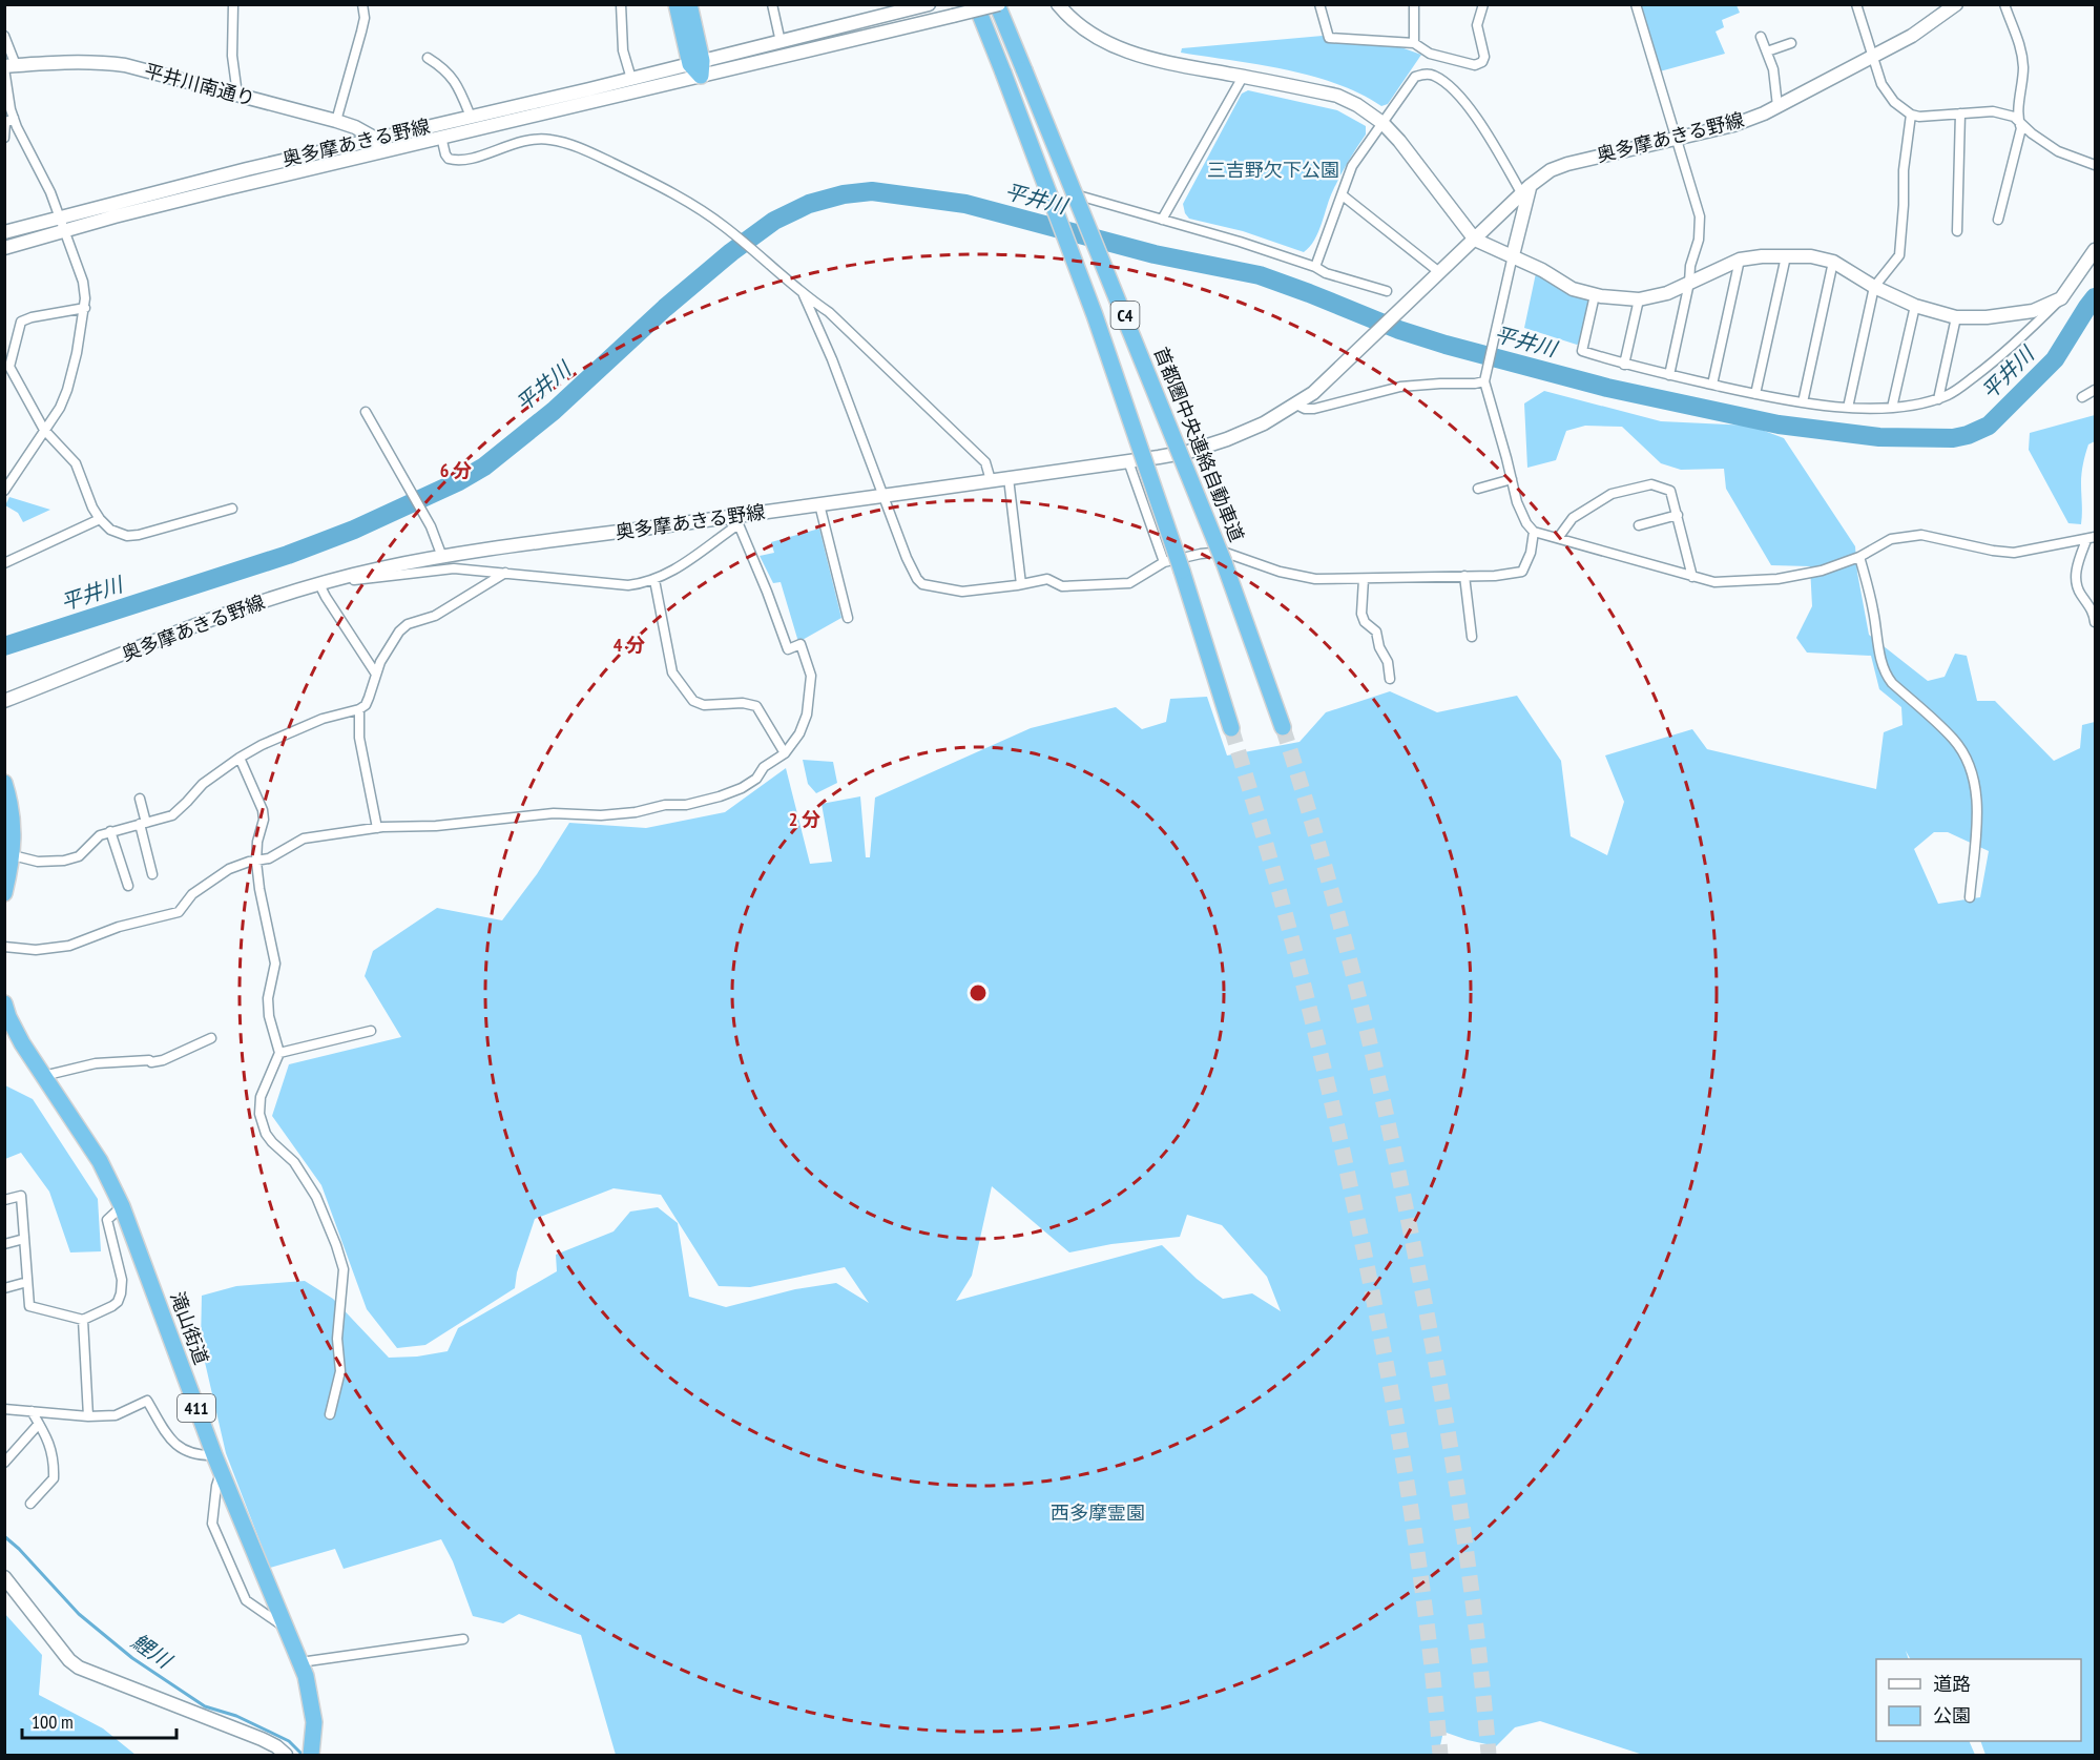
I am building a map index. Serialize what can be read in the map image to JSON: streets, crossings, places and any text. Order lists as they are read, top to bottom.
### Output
{
  "streets": {
    "highway": [
      "C4",
      "首都圏中央連絡自動車道",
      "滝山街道",
      "411"
    ],
    "main road": ["平井川南通り", "奥多摩あきる野線"]
  },
  "crossings": [
    ["平井川南通り", "奥多摩あきる野線"],
    ["奥多摩あきる野線", "首都圏中央連絡自動車道"]
  ],
  "water": ["平井川", "鯉川"],
  "parks": ["三吉野欠下公園", "西多摩霊園"],
  "legend": ["道路", "公園"],
  "scale_bar": "100 m",
  "rings": ["6 分", "4 分", "2 分"]
}
